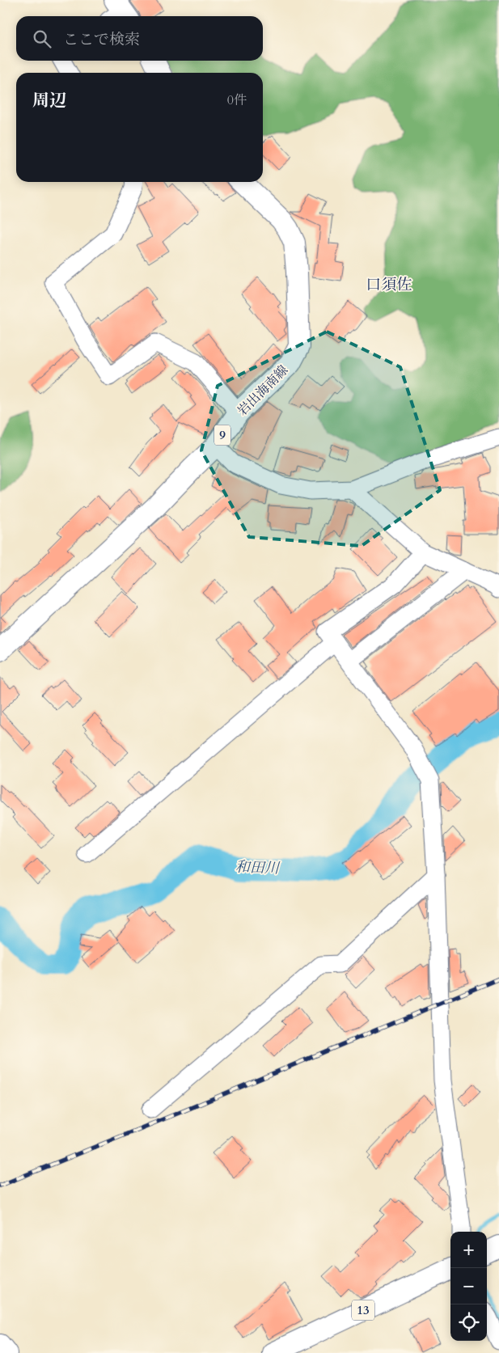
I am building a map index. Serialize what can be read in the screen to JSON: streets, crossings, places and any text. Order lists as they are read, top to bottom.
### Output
{
  "streets": {
    "main road": ["岩出海南線", "9", "13"]
  },
  "districts": ["口須佐"],
  "water": ["和田川"],
  "page": {
    "search": "ここで検索",
    "heading": ["周辺", "0件"],
    "map_buttons": ["+", "−"]
  }
}
